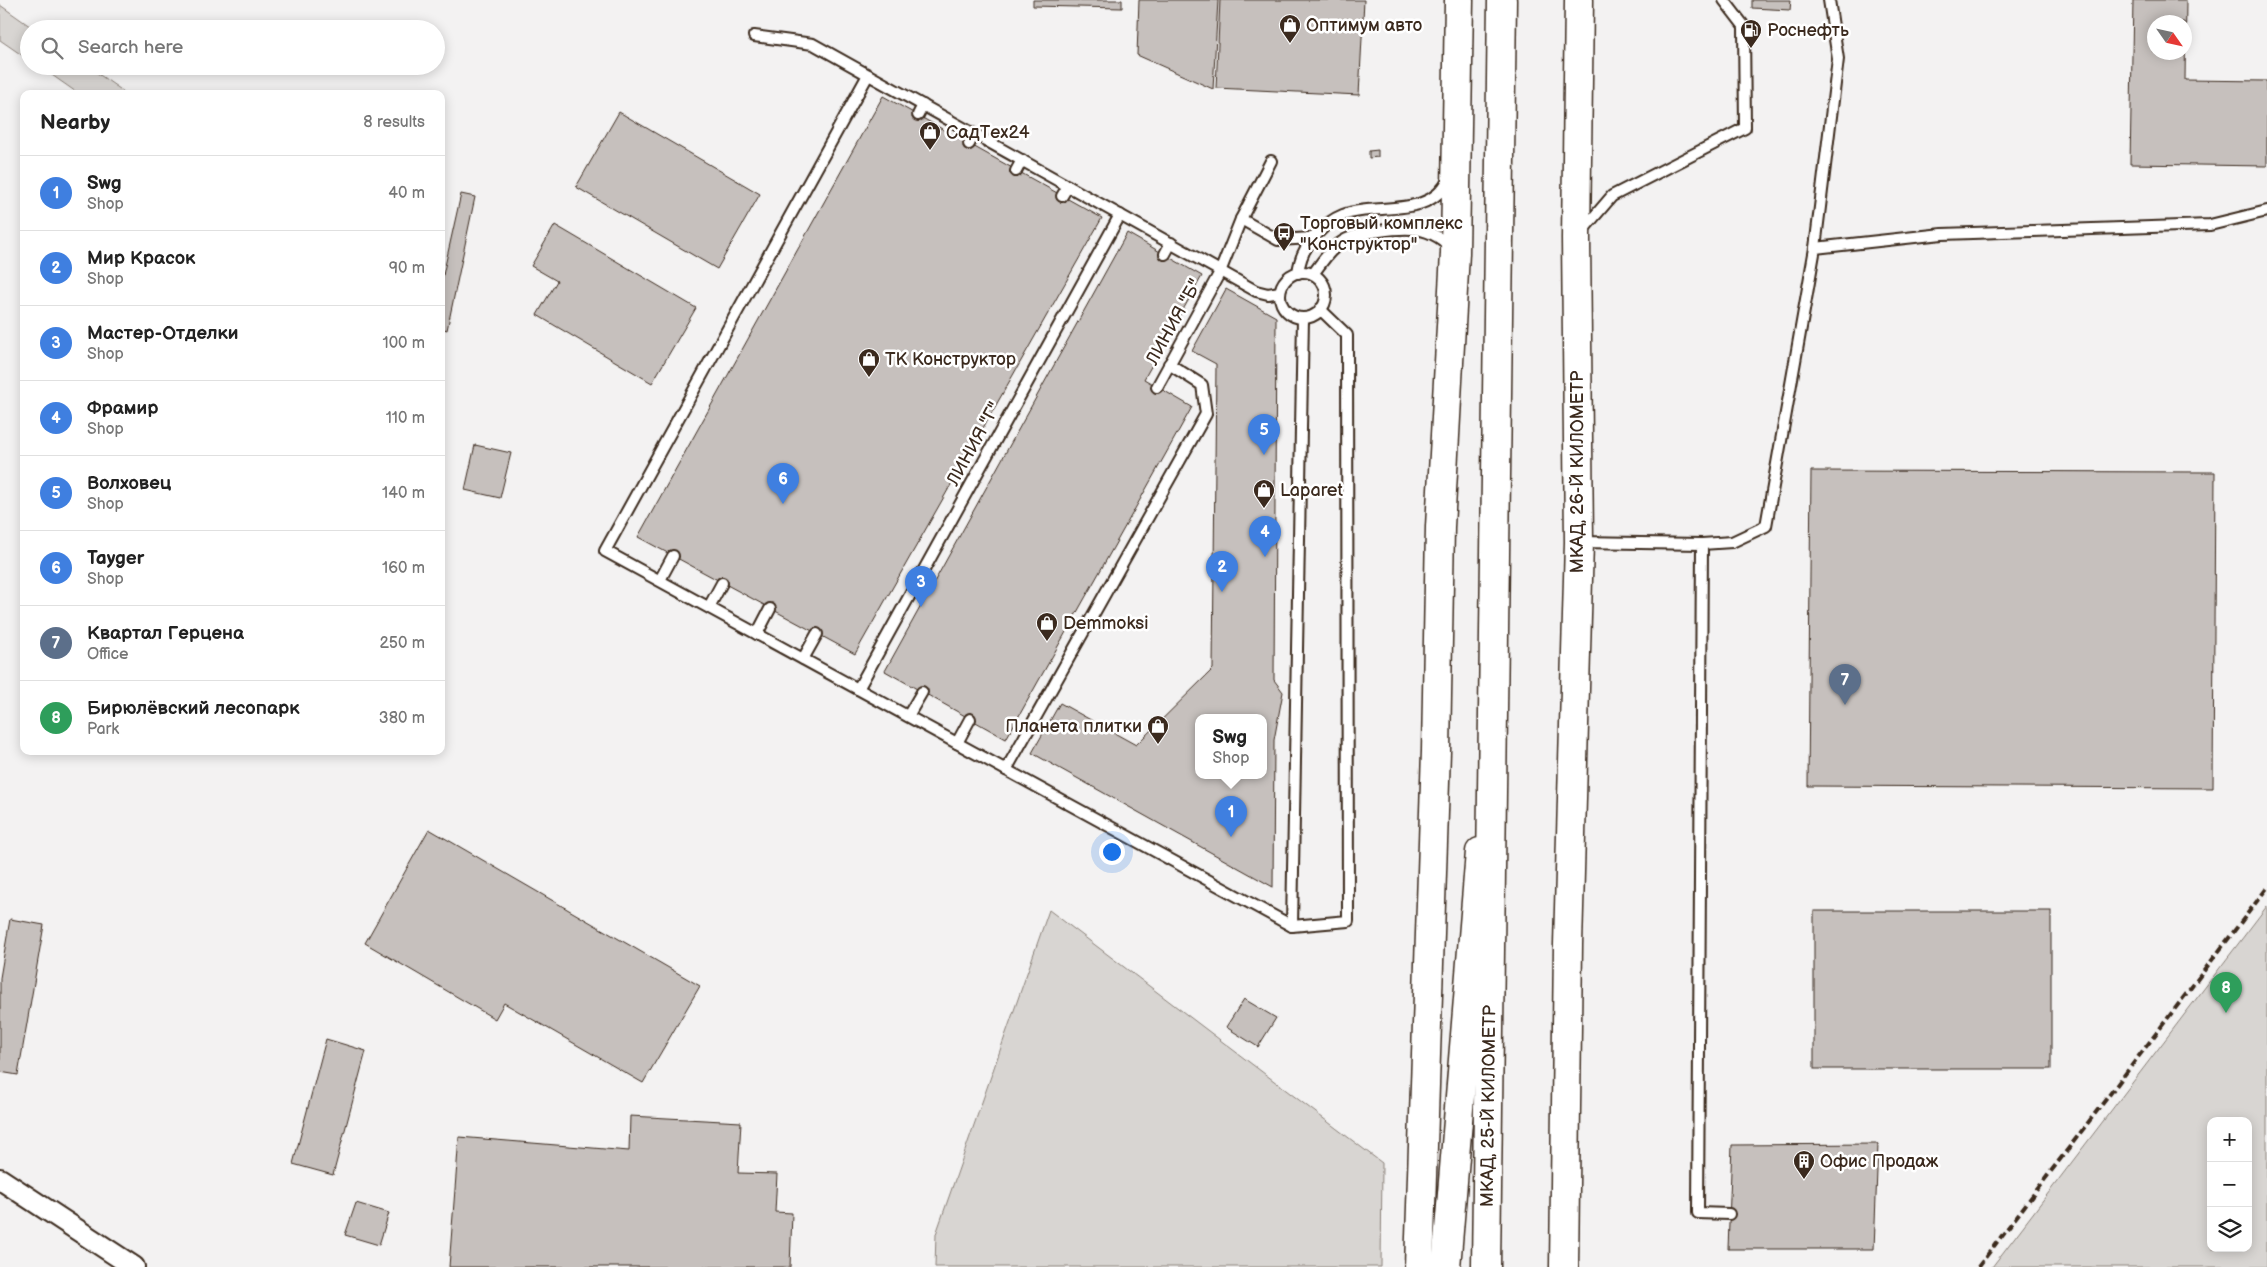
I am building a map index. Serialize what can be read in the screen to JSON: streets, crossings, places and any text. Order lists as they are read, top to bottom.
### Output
{
  "streets": {
    "main road": ["МКАД, 26-Й КИЛОМЕТР", "МКАД, 25-Й КИЛОМЕТР"],
    "lane": ["ЛИНИЯ \"Б\"", "ЛИНИЯ \"Г\""]
  },
  "places": {
    "shop": [
      "Оптимум авто",
      "СадТех24",
      "ТК Конструктор",
      "Laparet",
      "Demmoksi",
      "Планета плитки"
    ],
    "fuel station": ["Роснефть"],
    "bus stop": ["Торговый комплекс \"Конструктор\""],
    "building": ["Офис Продаж"]
  },
  "north": "bottom right",
  "page": {
    "search": "Search here",
    "heading": ["Nearby", "8 results"],
    "list": [
      {
        "mark": "1",
        "name": "Swg",
        "note": "Shop",
        "value": "40 m"
      },
      {
        "mark": "2",
        "name": "Мир Красок",
        "note": "Shop",
        "value": "90 m"
      },
      {
        "mark": "3",
        "name": "Мастер-Отделки",
        "note": "Shop",
        "value": "100 m"
      },
      {
        "mark": "4",
        "name": "Фрамир",
        "note": "Shop",
        "value": "110 m"
      },
      {
        "mark": "5",
        "name": "Волховец",
        "note": "Shop",
        "value": "140 m"
      },
      {
        "mark": "6",
        "name": "Tayger",
        "note": "Shop",
        "value": "160 m"
      },
      {
        "mark": "7",
        "name": "Квартал Герцена",
        "note": "Office",
        "value": "250 m"
      },
      {
        "mark": "8",
        "name": "Бирюлёвский лесопарк",
        "note": "Park",
        "value": "380 m"
      }
    ],
    "pins": [
      "5",
      "6",
      "4",
      "2",
      "3",
      "7",
      "1",
      "8"
    ],
    "popup": ["Swg", "Shop"],
    "map_buttons": ["+", "−"]
  }
}
